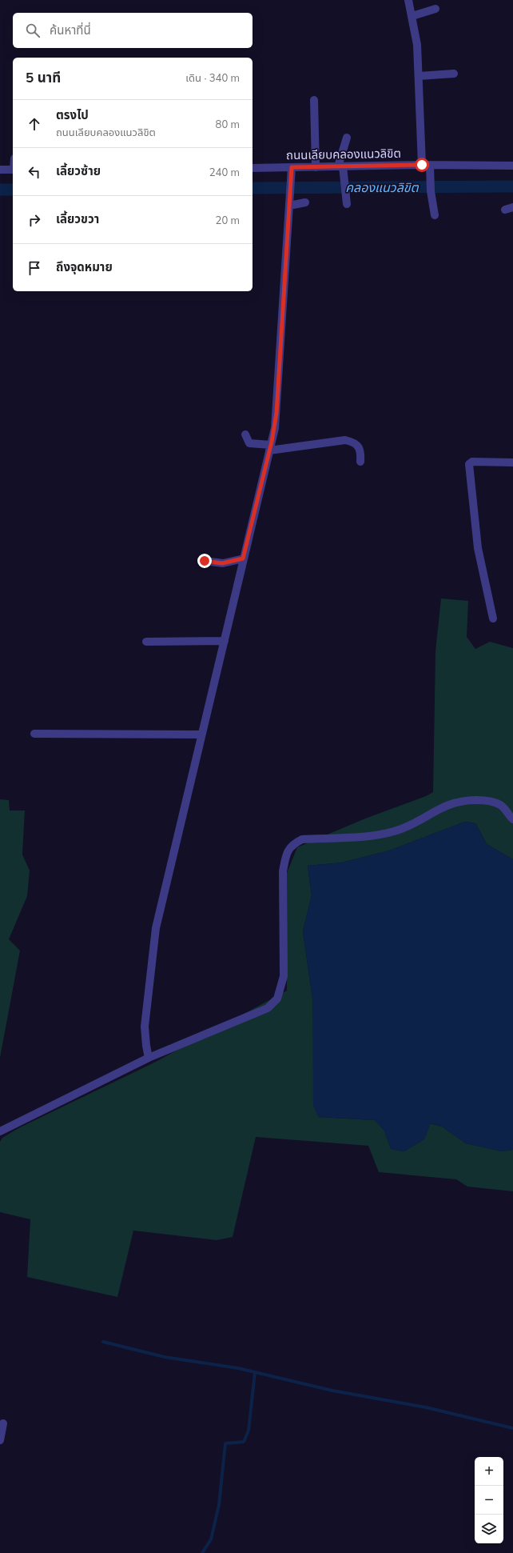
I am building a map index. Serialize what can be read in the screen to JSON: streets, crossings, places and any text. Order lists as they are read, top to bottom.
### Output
{
  "streets": {
    "street": ["ถนนเลียบคลองแนวลิขิต"]
  },
  "water": ["คลองแนวลิขิต"],
  "page": {
    "search": "ค้นหาที่นี่",
    "heading": ["5 นาที", "เดิน · 340 m"],
    "list": [
      ["ตรงไป", "ถนนเลียบคลองแนวลิขิต", "80 m"],
      ["เลี้ยวซ้าย", "240 m"],
      ["เลี้ยวขวา", "20 m"],
      "ถึงจุดหมาย"
    ],
    "map_buttons": ["+", "−"]
  }
}
